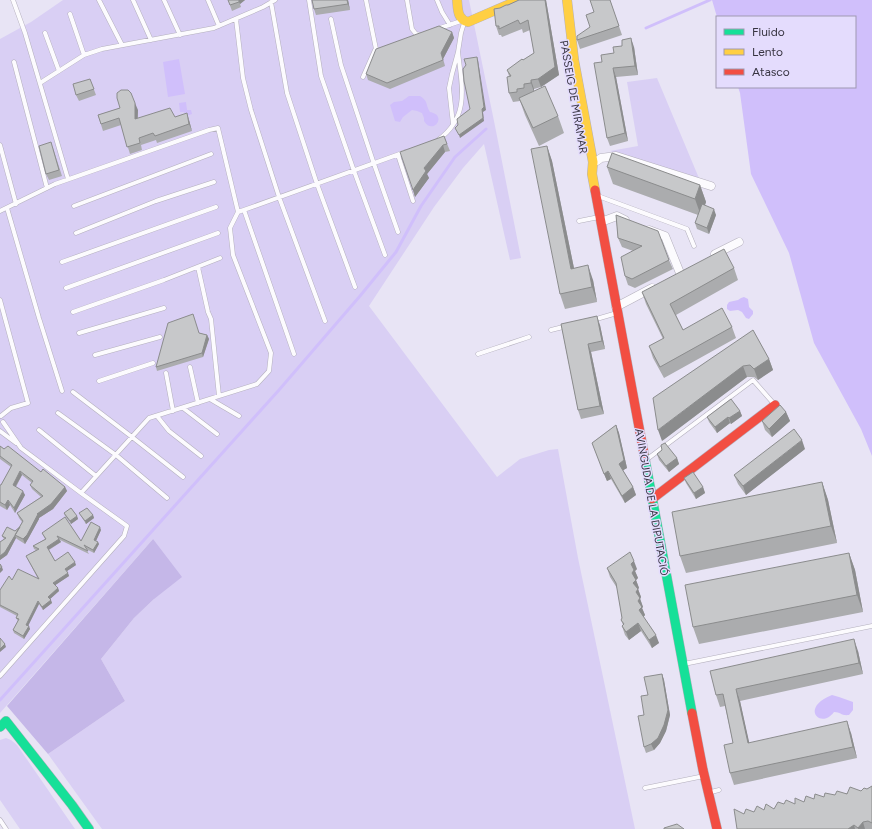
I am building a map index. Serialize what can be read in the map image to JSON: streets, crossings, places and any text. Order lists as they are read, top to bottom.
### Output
{
  "streets": {
    "street": ["PASSEIG DE MIRAMAR", "AVINGUDA DE LA DIPUTACIÓ"]
  },
  "crossings": [
    ["PASSEIG DE MIRAMAR", "AVINGUDA DE LA DIPUTACIÓ"]
  ],
  "legend": ["Fluido", "Lento", "Atasco"]
}
